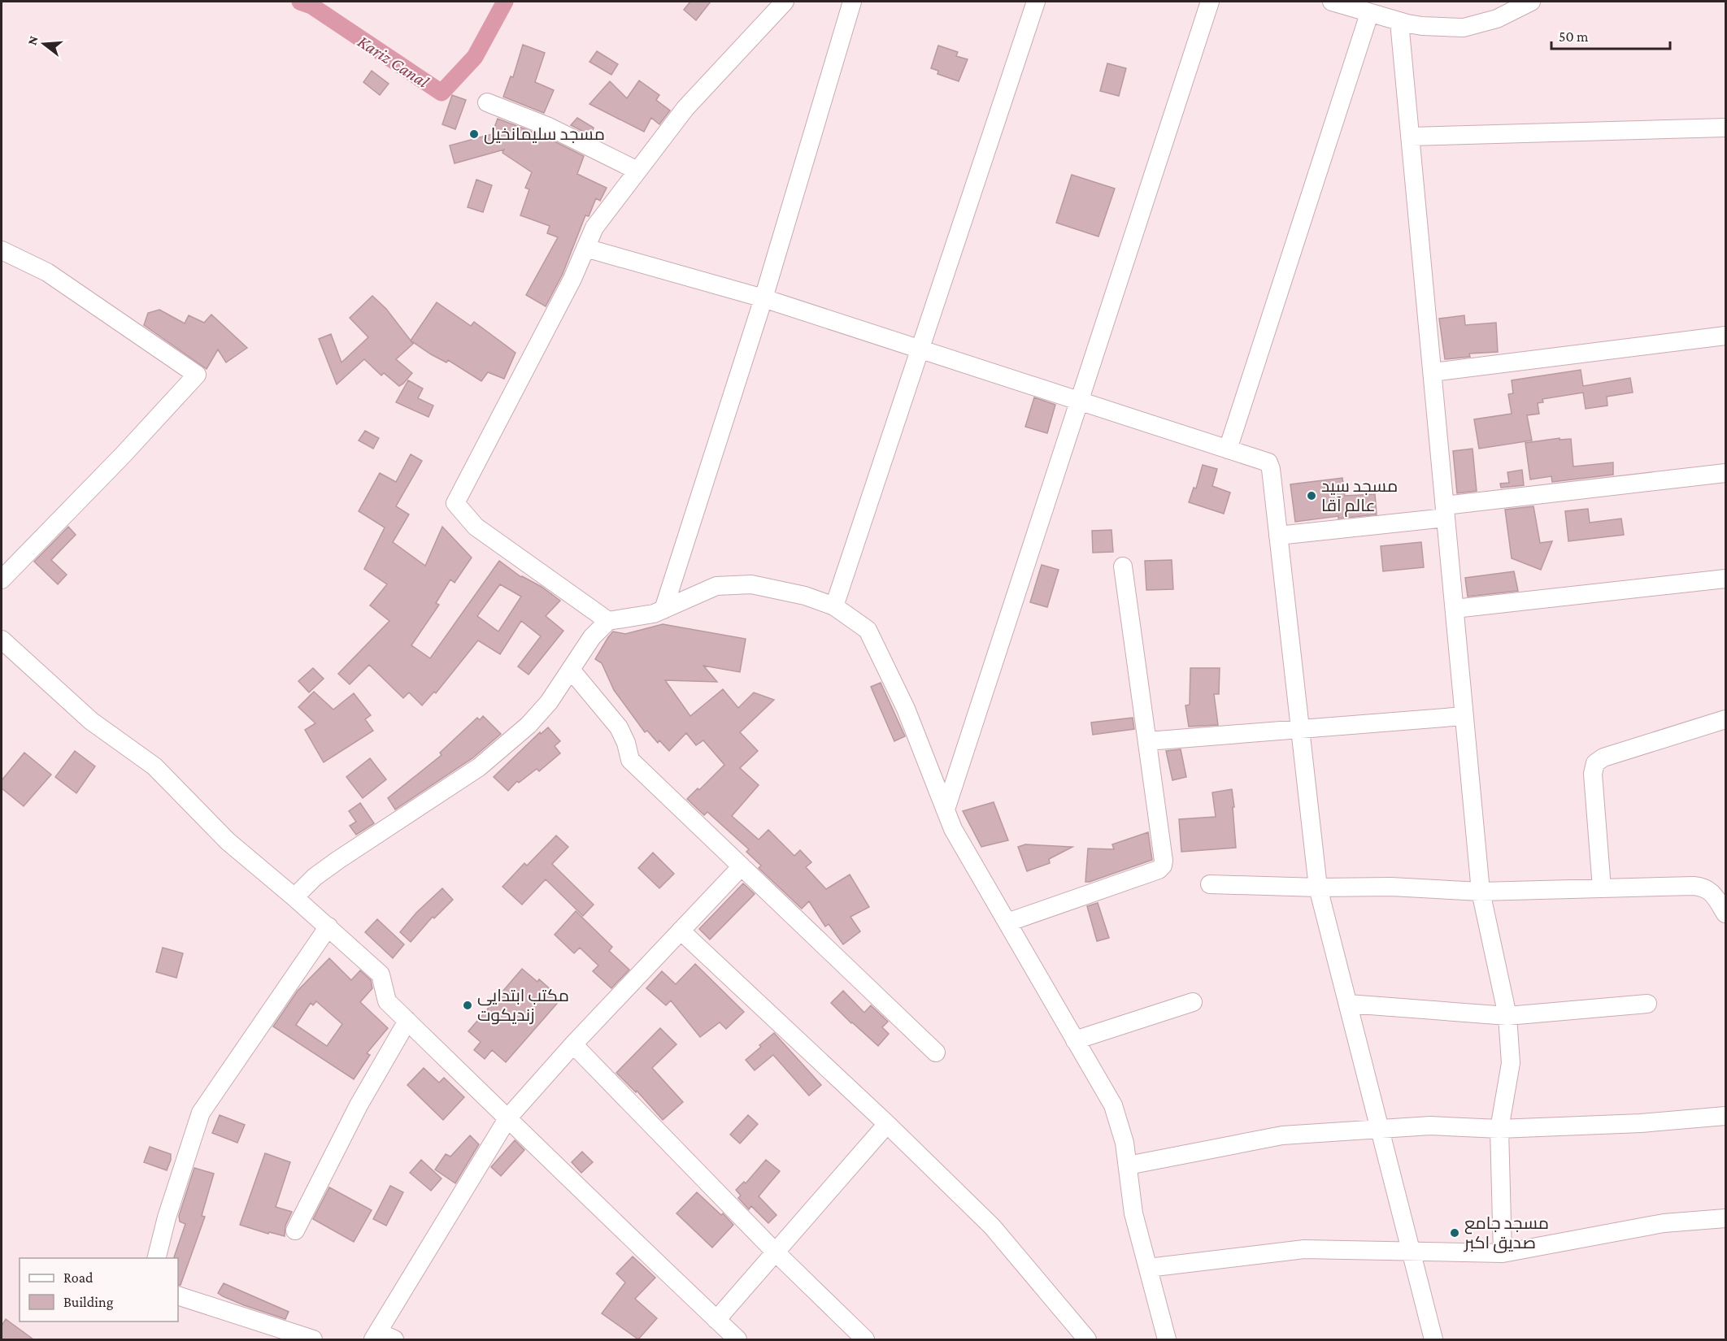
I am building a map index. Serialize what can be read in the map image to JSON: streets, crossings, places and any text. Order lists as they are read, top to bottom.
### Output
{
  "water": ["Kariz Canal"],
  "places": [
    "مسجد سلیمانخیل",
    "مسجد سید عالم آقا",
    "مکتب ابتدایی زندیکوت",
    "مسجد جامع صدیق اکبر"
  ],
  "legend": ["Road", "Building"],
  "scale_bar": "50 m",
  "north": "left"
}
